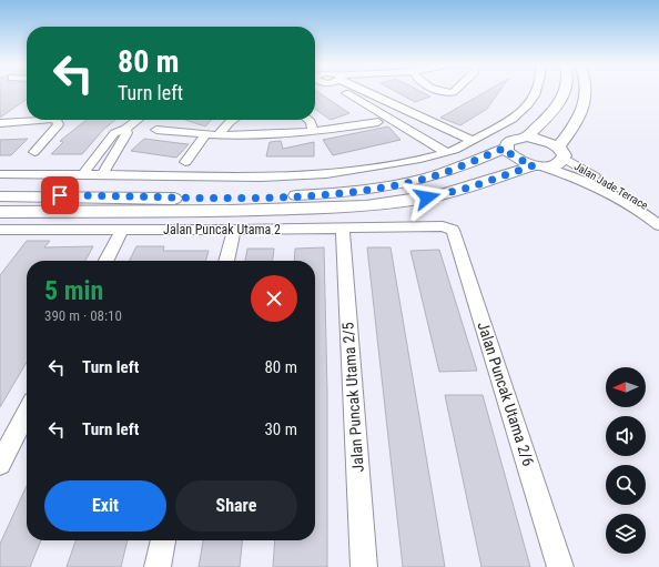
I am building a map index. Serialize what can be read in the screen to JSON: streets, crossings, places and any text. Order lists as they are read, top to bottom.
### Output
{
  "streets": {
    "street": [
      "Jalan Jade Terrace",
      "Jalan Puncak Utama 2",
      "Jalan Puncak Utama 2/6",
      "Jalan Puncak Utama 2/5"
    ]
  },
  "crossings": [
    ["Jalan Puncak Utama 2", "Jalan Puncak Utama 2/6"],
    ["Jalan Puncak Utama 2", "Jalan Puncak Utama 2/5"]
  ],
  "north": "left",
  "page": {
    "turn": ["80 m", "Turn left"],
    "heading": ["5 min", "390 m · 08:10"],
    "list": [
      {
        "name": "Turn left",
        "value": "80 m"
      },
      {
        "name": "Turn left",
        "value": "30 m"
      }
    ],
    "buttons": ["Exit", "Share"]
  }
}
